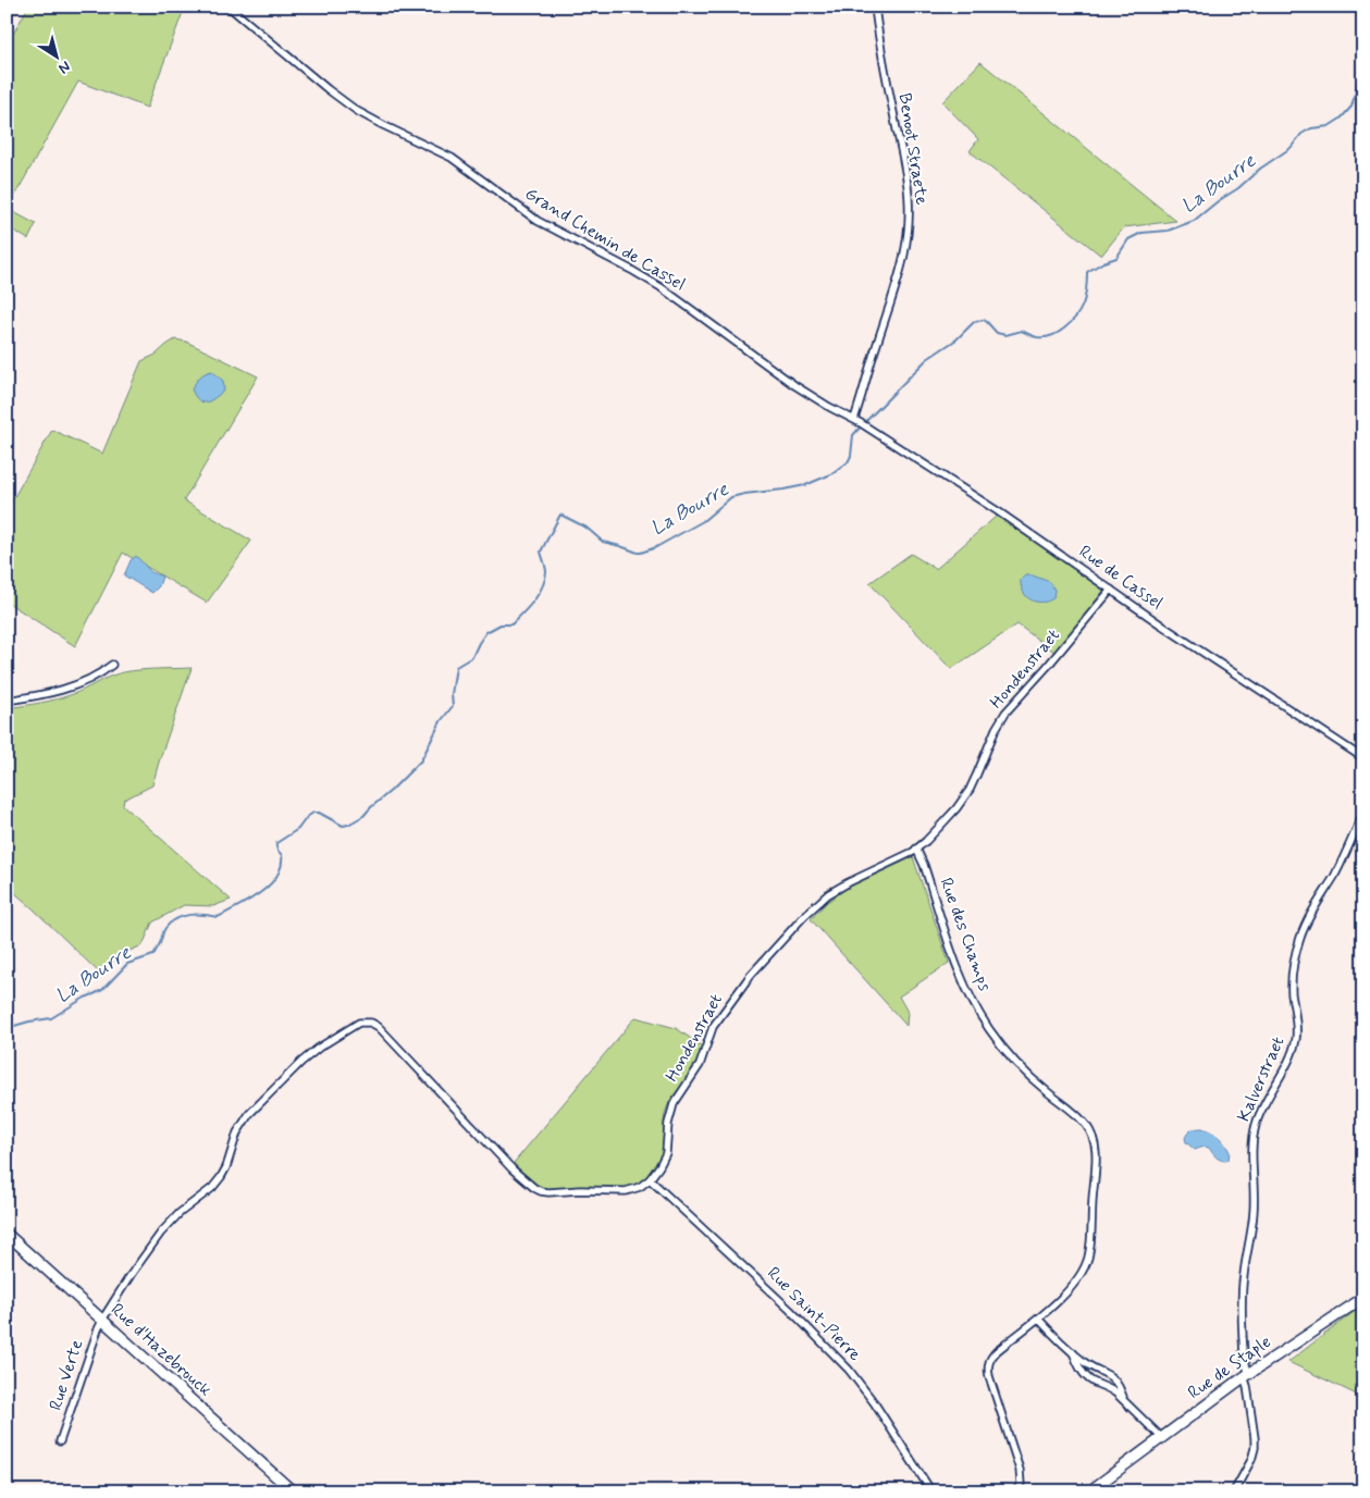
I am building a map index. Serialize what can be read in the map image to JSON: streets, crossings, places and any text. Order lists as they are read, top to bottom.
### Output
{
  "streets": {
    "street": [
      "Benoot Straete",
      "Grand Chemin de Cassel",
      "Rue de Cassel",
      "Hondenstraet",
      "Rue des Champs",
      "Kalverstraet",
      "Rue Saint-Pierre",
      "Rue d'Hazebrouck",
      "Rue de Staple",
      "Rue Verte"
    ]
  },
  "crossings": [
    ["Benoot Straete", "Grand Chemin de Cassel"],
    ["Grand Chemin de Cassel", "Rue de Cassel"],
    ["Rue de Cassel", "Hondenstraet"],
    ["Hondenstraet", "Rue des Champs"],
    ["Hondenstraet", "Rue Saint-Pierre"],
    ["Kalverstraet", "Rue de Staple"],
    ["Rue d'Hazebrouck", "Rue Verte"]
  ],
  "water": ["La Bourre"],
  "north": "bottom right"
}
